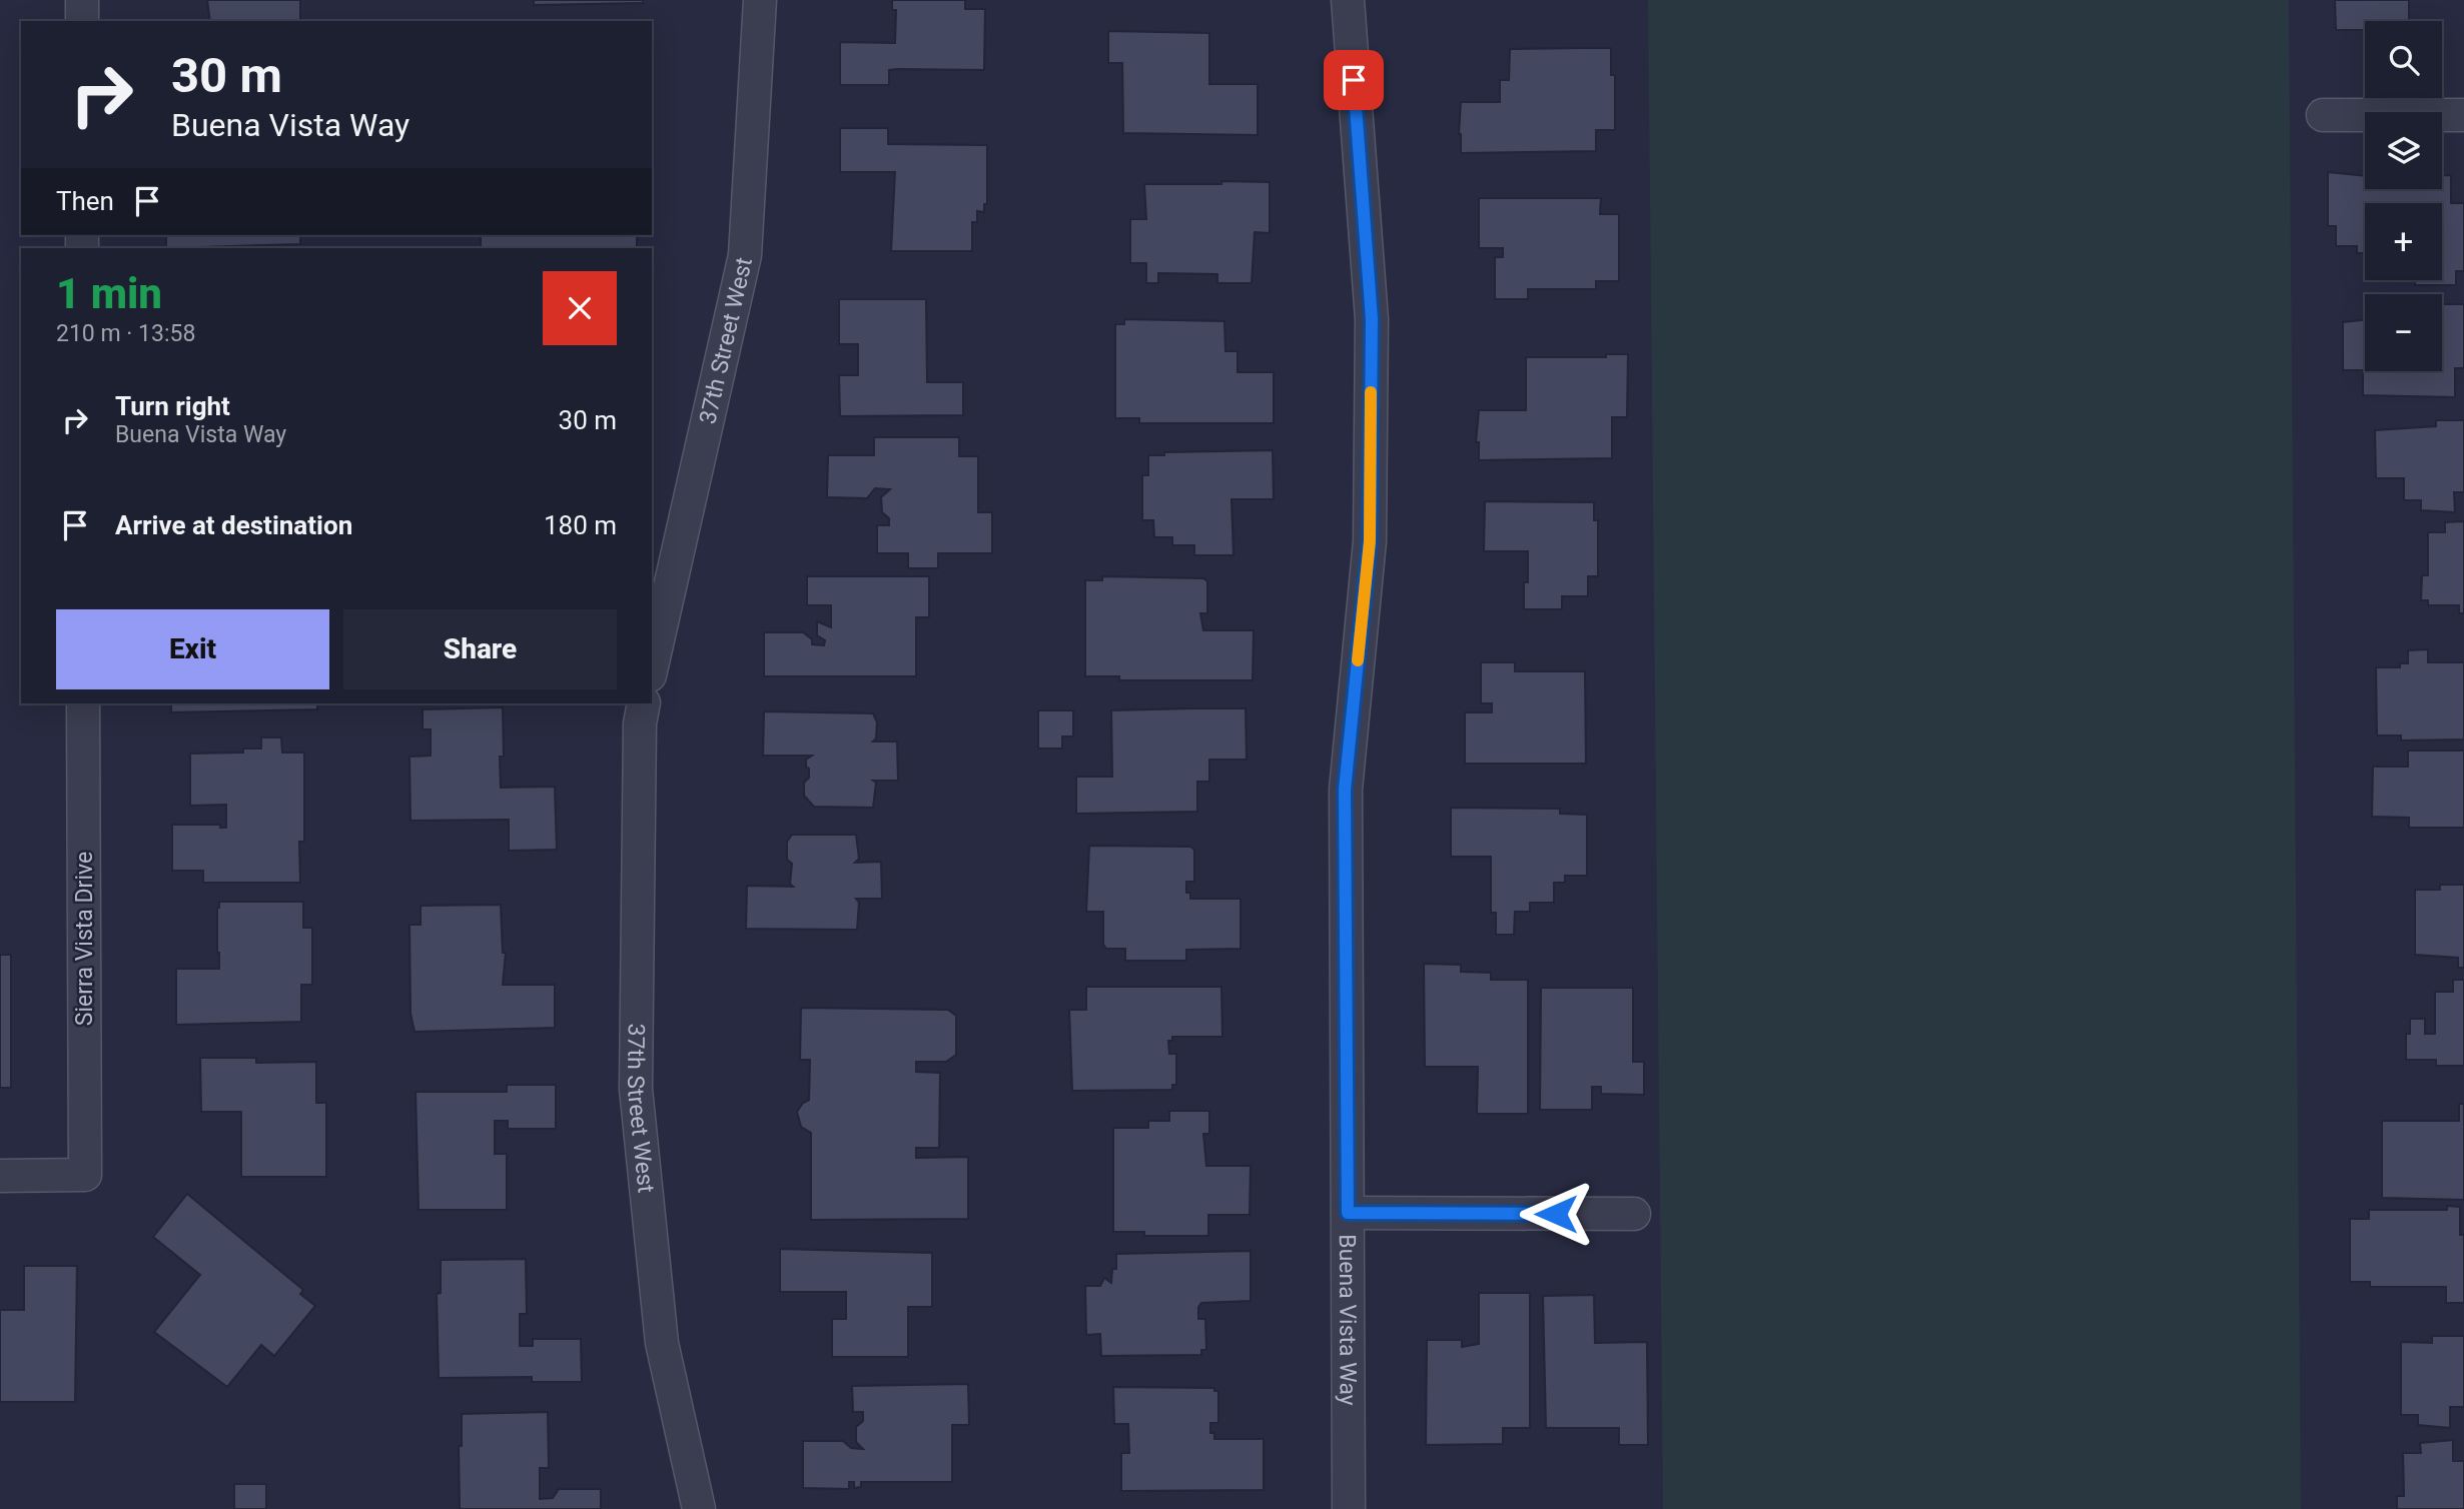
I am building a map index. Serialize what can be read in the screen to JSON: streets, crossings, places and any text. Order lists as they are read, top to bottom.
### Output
{
  "streets": {
    "street": ["37th Street West", "Sierra Vista Drive", "Buena Vista Way"]
  },
  "page": {
    "map_buttons": ["+", "−"],
    "turn": ["30 m", "Buena Vista Way"],
    "then": "Then",
    "heading": ["1 min", "210 m · 13:58"],
    "list": [
      {
        "name": "Turn right",
        "note": "Buena Vista Way",
        "value": "30 m"
      },
      {
        "name": "Arrive at destination",
        "value": "180 m"
      }
    ],
    "buttons": ["Exit", "Share"]
  }
}
